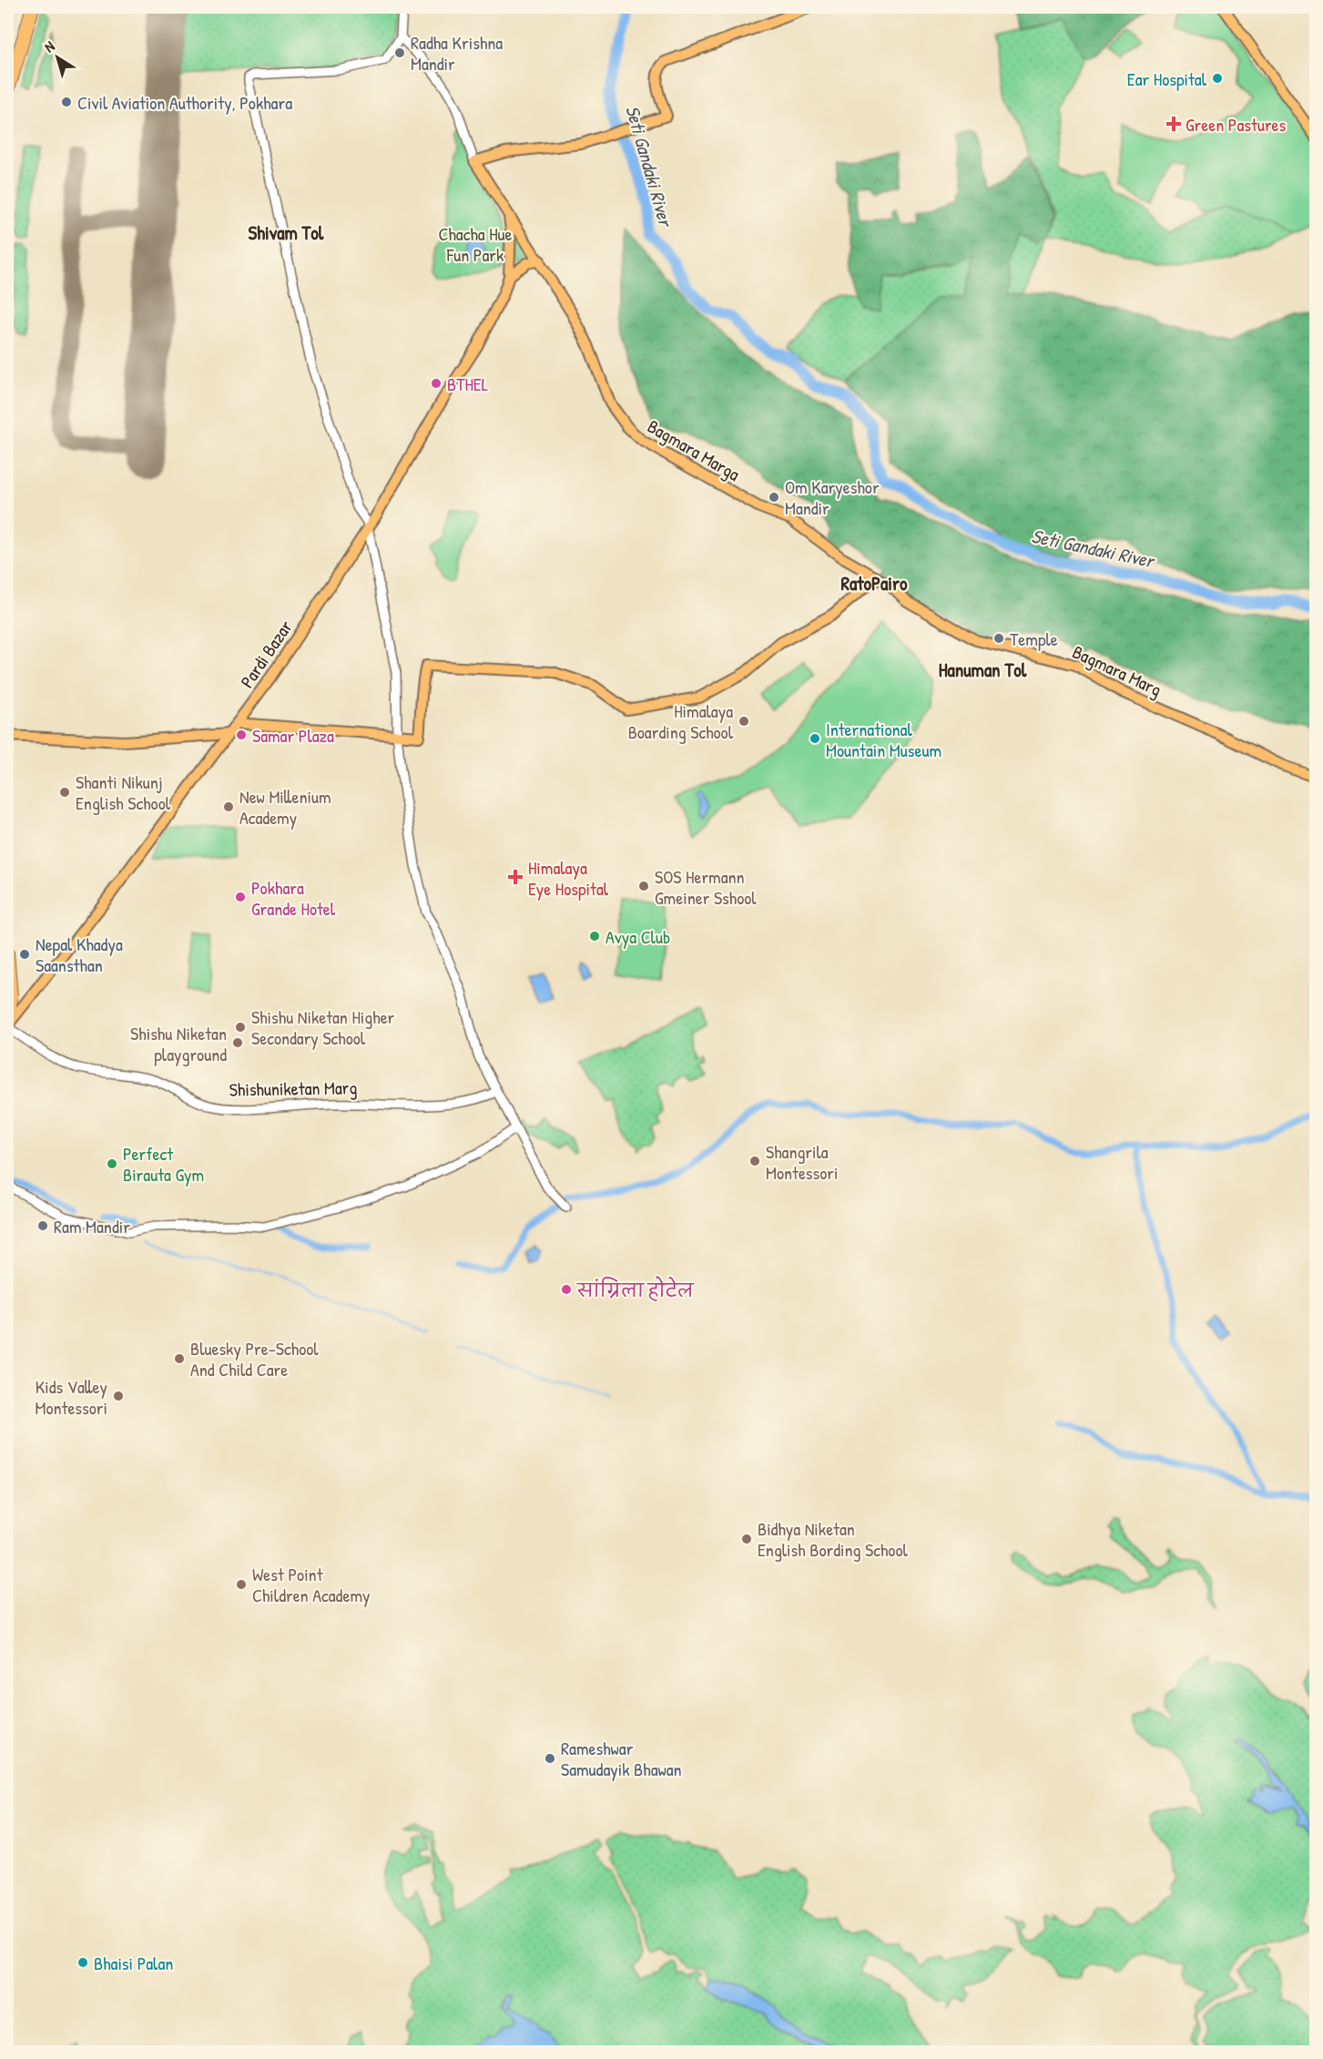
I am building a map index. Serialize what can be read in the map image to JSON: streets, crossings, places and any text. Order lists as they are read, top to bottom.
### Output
{
  "streets": {
    "main road": ["Bagmara Marga", "Pardi Bazar", "Bagmara Marg"],
    "street": ["Shishuniketan Marg"]
  },
  "crossings": [
    ["Bagmara Marga", "Pardi Bazar"],
    ["Bagmara Marga", "Bagmara Marg"],
    ["Pardi Bazar", "Shishuniketan Marg"]
  ],
  "districts": ["Shivam Tol", "RatoPairo", "Hanuman Tol"],
  "water": ["Seti Gandaki River"],
  "parks": ["Chacha Hue Fun Park"],
  "places": {
    "other": [
      "Radha Krishna Mandir",
      "Ear Hospital",
      "Civil Aviation Authority, Pokhara",
      "BTHEL",
      "Om Karyeshor Mandir",
      "Temple",
      "Himalaya Boarding School",
      "Samar Plaza",
      "International Mountain Museum",
      "Shanti Nikunj English School",
      "New Millenium Academy",
      "SOS Hermann Gmeiner Sshool",
      "Pokhara Grande Hotel",
      "Avya Club",
      "Nepal Khadya Saansthan",
      "Shishu Niketan Higher Secondary School",
      "Shishu Niketan playground",
      "Shangrila Montessori",
      "Perfect Birauta Gym",
      "Ram Mandir",
      "सांग्रिला होटेल",
      "Bluesky Pre-School And Child Care",
      "Kids Valley Montessori",
      "Bidhya Niketan English Bording School",
      "West Point Children Academy",
      "Rameshwar Samudayik Bhawan",
      "Bhaisi Palan"
    ],
    "health": ["Green Pastures", "Himalaya Eye Hospital"]
  },
  "north": "top left"
}
